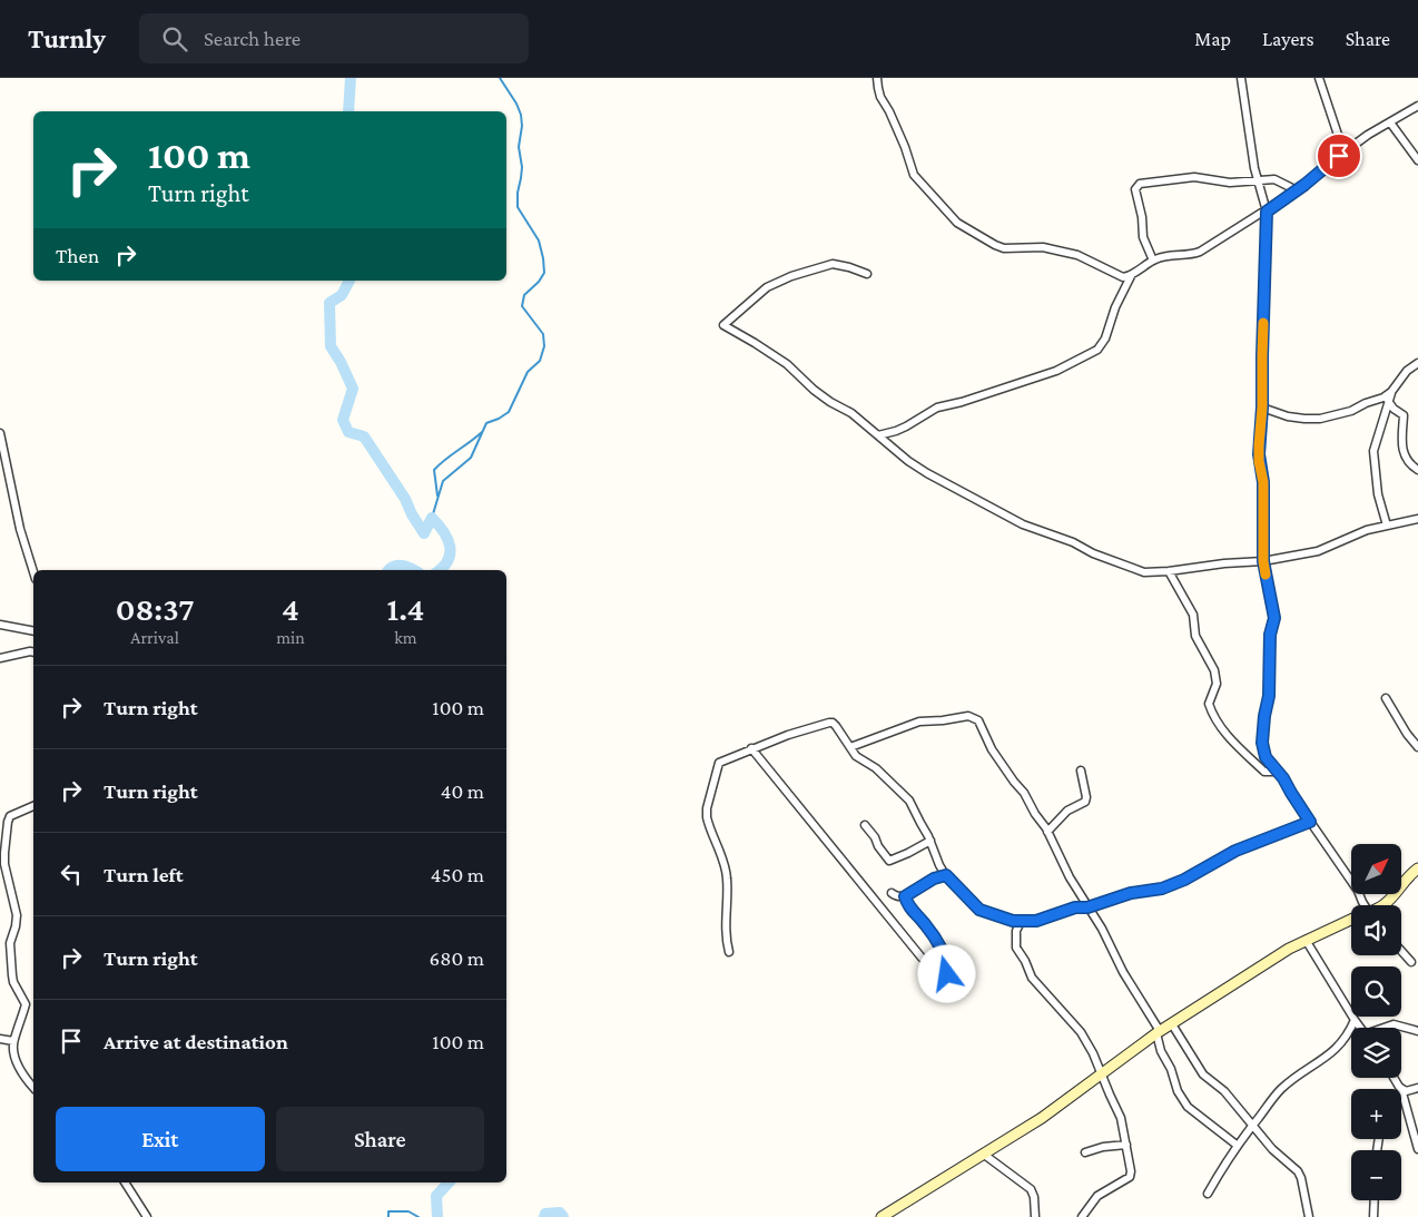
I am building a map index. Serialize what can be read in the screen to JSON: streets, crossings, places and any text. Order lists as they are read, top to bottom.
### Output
{
  "north": "top right",
  "page": {
    "header": "Turnly",
    "search": "Search here",
    "nav": ["Map", "Layers", "Share"],
    "turn": ["100 m", "Turn right"],
    "then": "Then",
    "eta": [
      "08:37",
      "Arrival",
      "4",
      "min",
      "1.4",
      "km"
    ],
    "list": [
      {
        "name": "Turn right",
        "value": "100 m"
      },
      {
        "name": "Turn right",
        "value": "40 m"
      },
      {
        "name": "Turn left",
        "value": "450 m"
      },
      {
        "name": "Turn right",
        "value": "680 m"
      },
      {
        "name": "Arrive at destination",
        "value": "100 m"
      }
    ],
    "map_buttons": ["+", "−"],
    "buttons": ["Exit", "Share"]
  }
}
